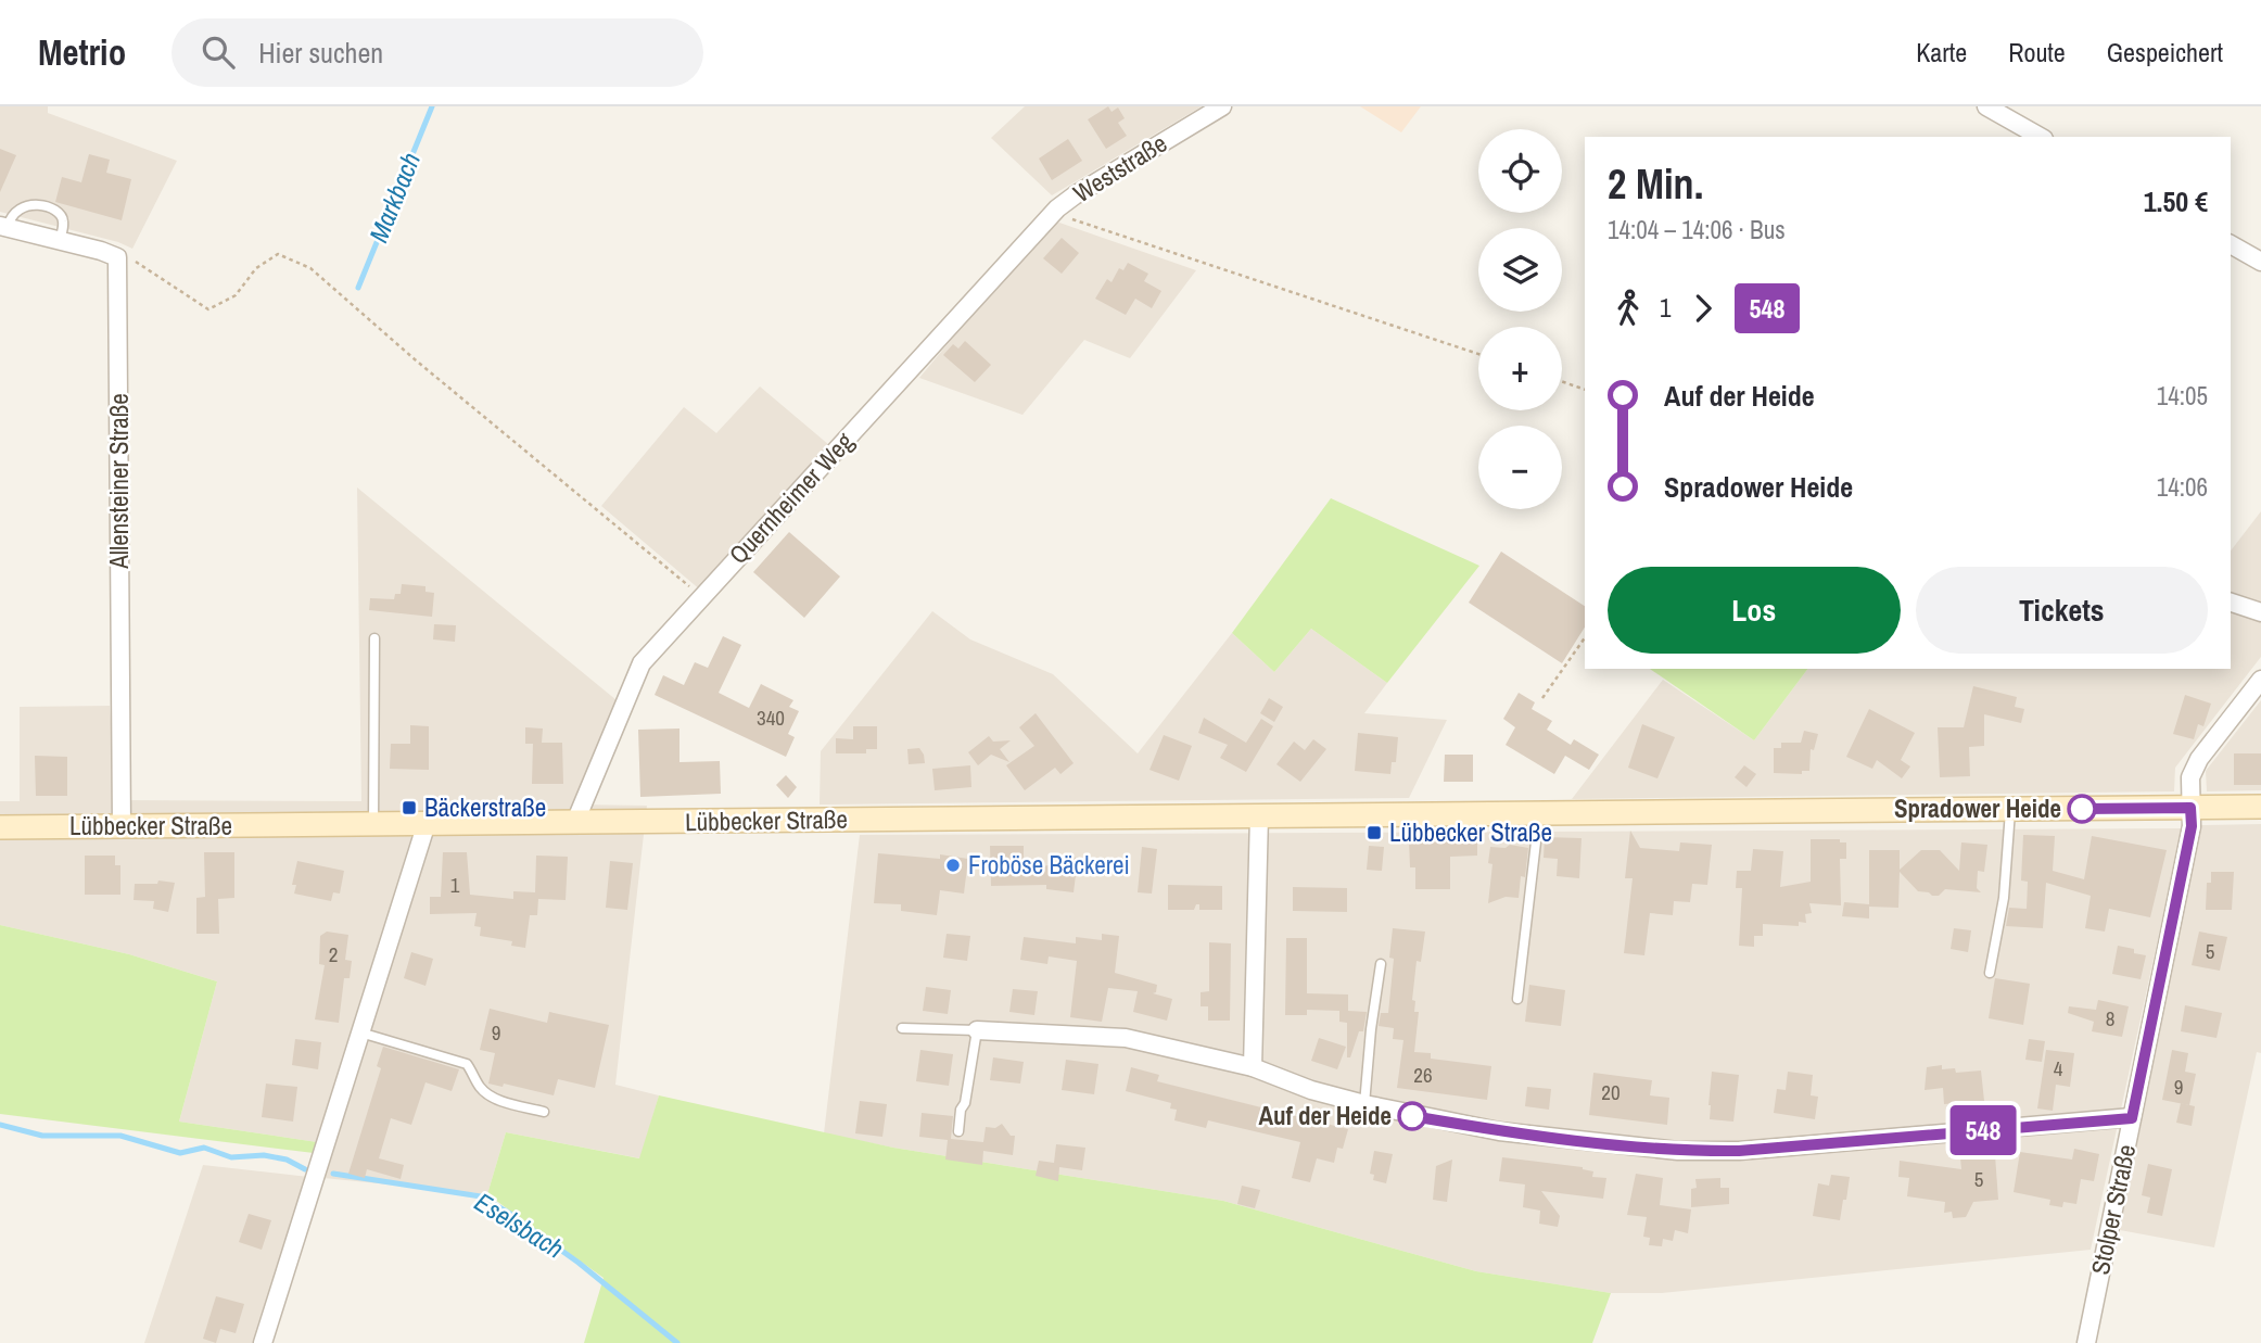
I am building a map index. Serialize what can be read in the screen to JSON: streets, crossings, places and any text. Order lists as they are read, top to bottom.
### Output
{
  "streets": {
    "main road": ["Lübbecker Straße"],
    "street": [
      "Weststraße",
      "Allensteiner Straße",
      "Quernheimer Weg",
      "Stolper Straße"
    ]
  },
  "crossings": [
    ["Weststraße", "Quernheimer Weg"],
    ["Allensteiner Straße", "Lübbecker Straße"],
    ["Quernheimer Weg", "Lübbecker Straße"],
    ["Lübbecker Straße", "Stolper Straße"]
  ],
  "water": ["Markbach", "Eselsbach"],
  "places": {
    "transit": ["Bäckerstraße", "Lübbecker Straße"],
    "other": ["Spradower Heide", "Froböse Bäckerei", "Auf der Heide"]
  },
  "lines": ["bus line 548"],
  "house_numbers": [
    "340",
    "1",
    "5",
    "2",
    "8",
    "9",
    "4",
    "26",
    "9",
    "20",
    "5"
  ],
  "page": {
    "header": "Metrio",
    "search": "Hier suchen",
    "nav": ["Karte", "Route", "Gespeichert"],
    "on_map": "548",
    "map_buttons": ["+", "−"],
    "heading": ["2 Min.", "14:04 – 14:06 · Bus", "1.50 €"],
    "legs": ["1", "548"],
    "list": [
      {
        "name": "Auf der Heide",
        "value": "14:05"
      },
      {
        "name": "Spradower Heide",
        "value": "14:06"
      }
    ],
    "buttons": ["Los", "Tickets"]
  }
}
